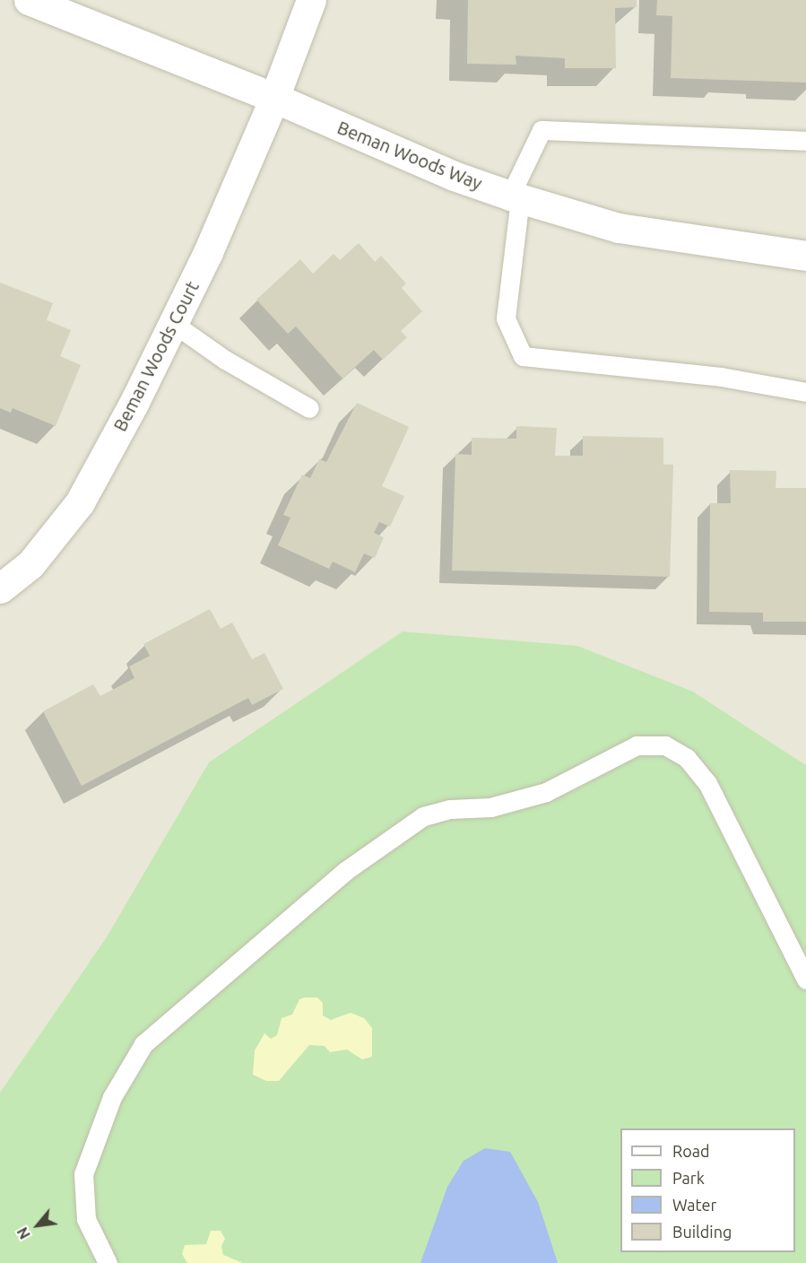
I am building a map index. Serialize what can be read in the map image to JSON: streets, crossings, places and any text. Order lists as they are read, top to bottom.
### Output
{
  "streets": {
    "street": ["Beman Woods Way", "Beman Woods Court"]
  },
  "crossings": [
    ["Beman Woods Way", "Beman Woods Court"]
  ],
  "legend": [
    "Road",
    "Park",
    "Water",
    "Building"
  ],
  "north": "bottom left"
}
